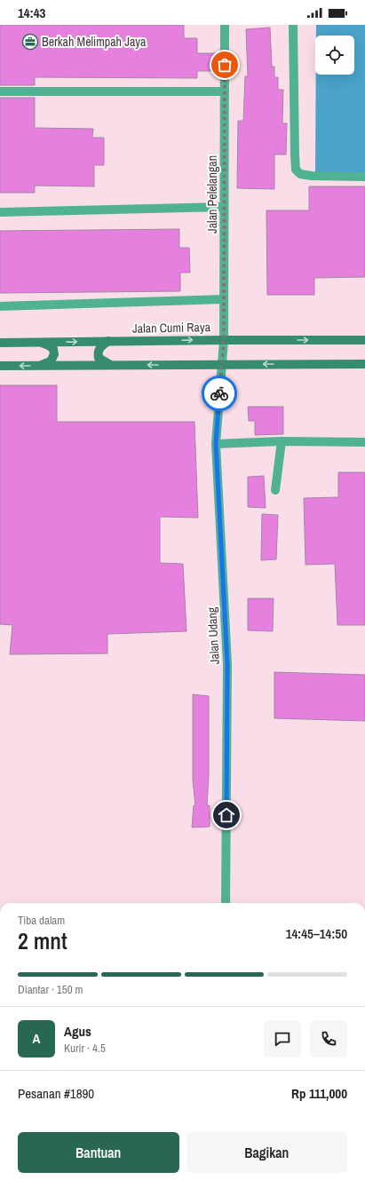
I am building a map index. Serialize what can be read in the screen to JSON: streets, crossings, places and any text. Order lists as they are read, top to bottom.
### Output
{
  "streets": {
    "street": ["Jalan Pelelangan", "Jalan Cumi Raya", "Jalan Udang"]
  },
  "crossings": [
    ["Jalan Pelelangan", "Jalan Cumi Raya"],
    ["Jalan Pelelangan", "Jalan Udang"]
  ],
  "places": {
    "office": ["Berkah Melimpah Jaya"]
  },
  "page": {
    "status": "14:43",
    "heading": ["2 mnt", "Tiba dalam", "14:45–14:50"],
    "panel": [
      "Agus",
      "Kurir · 4.5",
      "Pesanan #1890",
      "Rp 111,000"
    ],
    "bar": "Diantar · 150 m",
    "round": "A",
    "buttons": ["Bantuan", "Bagikan"]
  }
}
